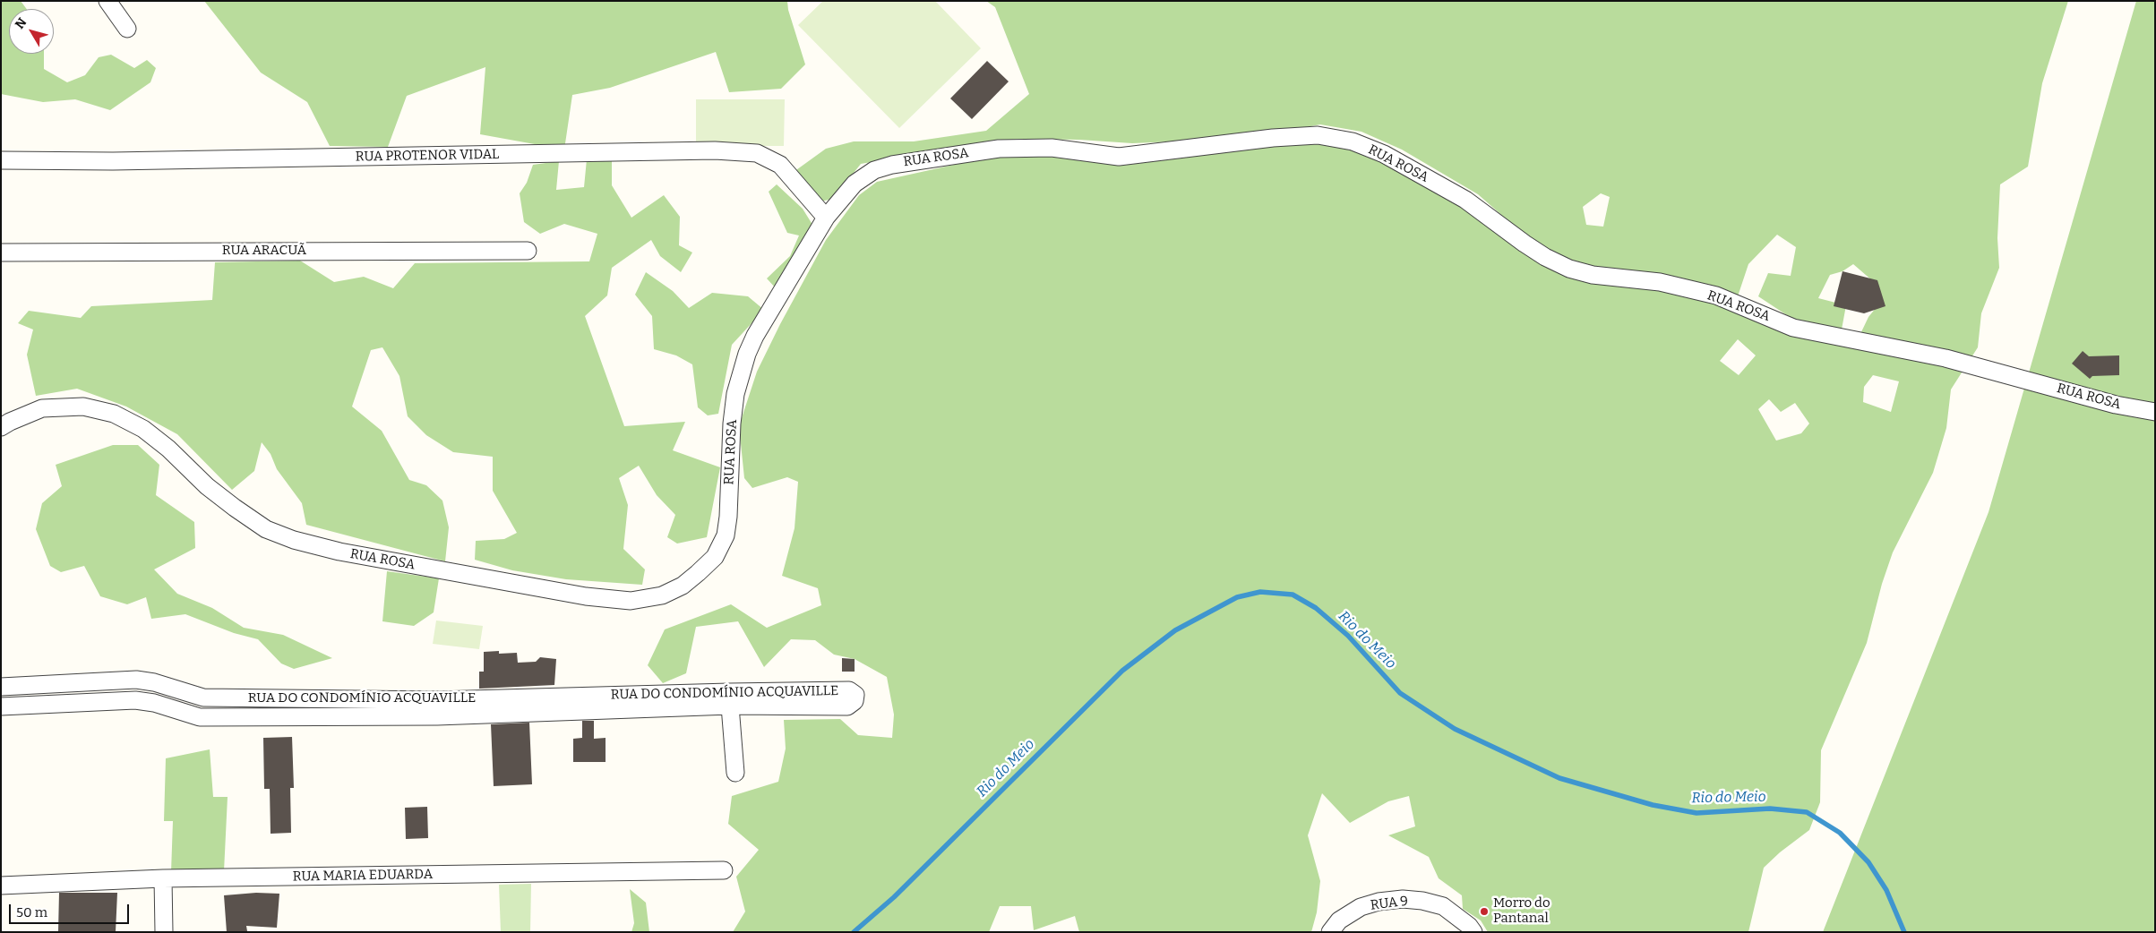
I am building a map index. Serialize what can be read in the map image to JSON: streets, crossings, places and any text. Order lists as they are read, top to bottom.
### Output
{
  "streets": {
    "street": [
      "RUA PROTENOR VIDAL",
      "RUA ROSA",
      "RUA ARACUÃ",
      "RUA DO CONDOMÍNIO ACQUAVILLE",
      "RUA MARIA EDUARDA",
      "RUA 9"
    ]
  },
  "crossings": [
    ["RUA PROTENOR VIDAL", "RUA ROSA"]
  ],
  "water": ["Rio do Meio"],
  "places": ["Morro do Pantanal"],
  "scale_bar": "50 m",
  "north": "top left"
}
